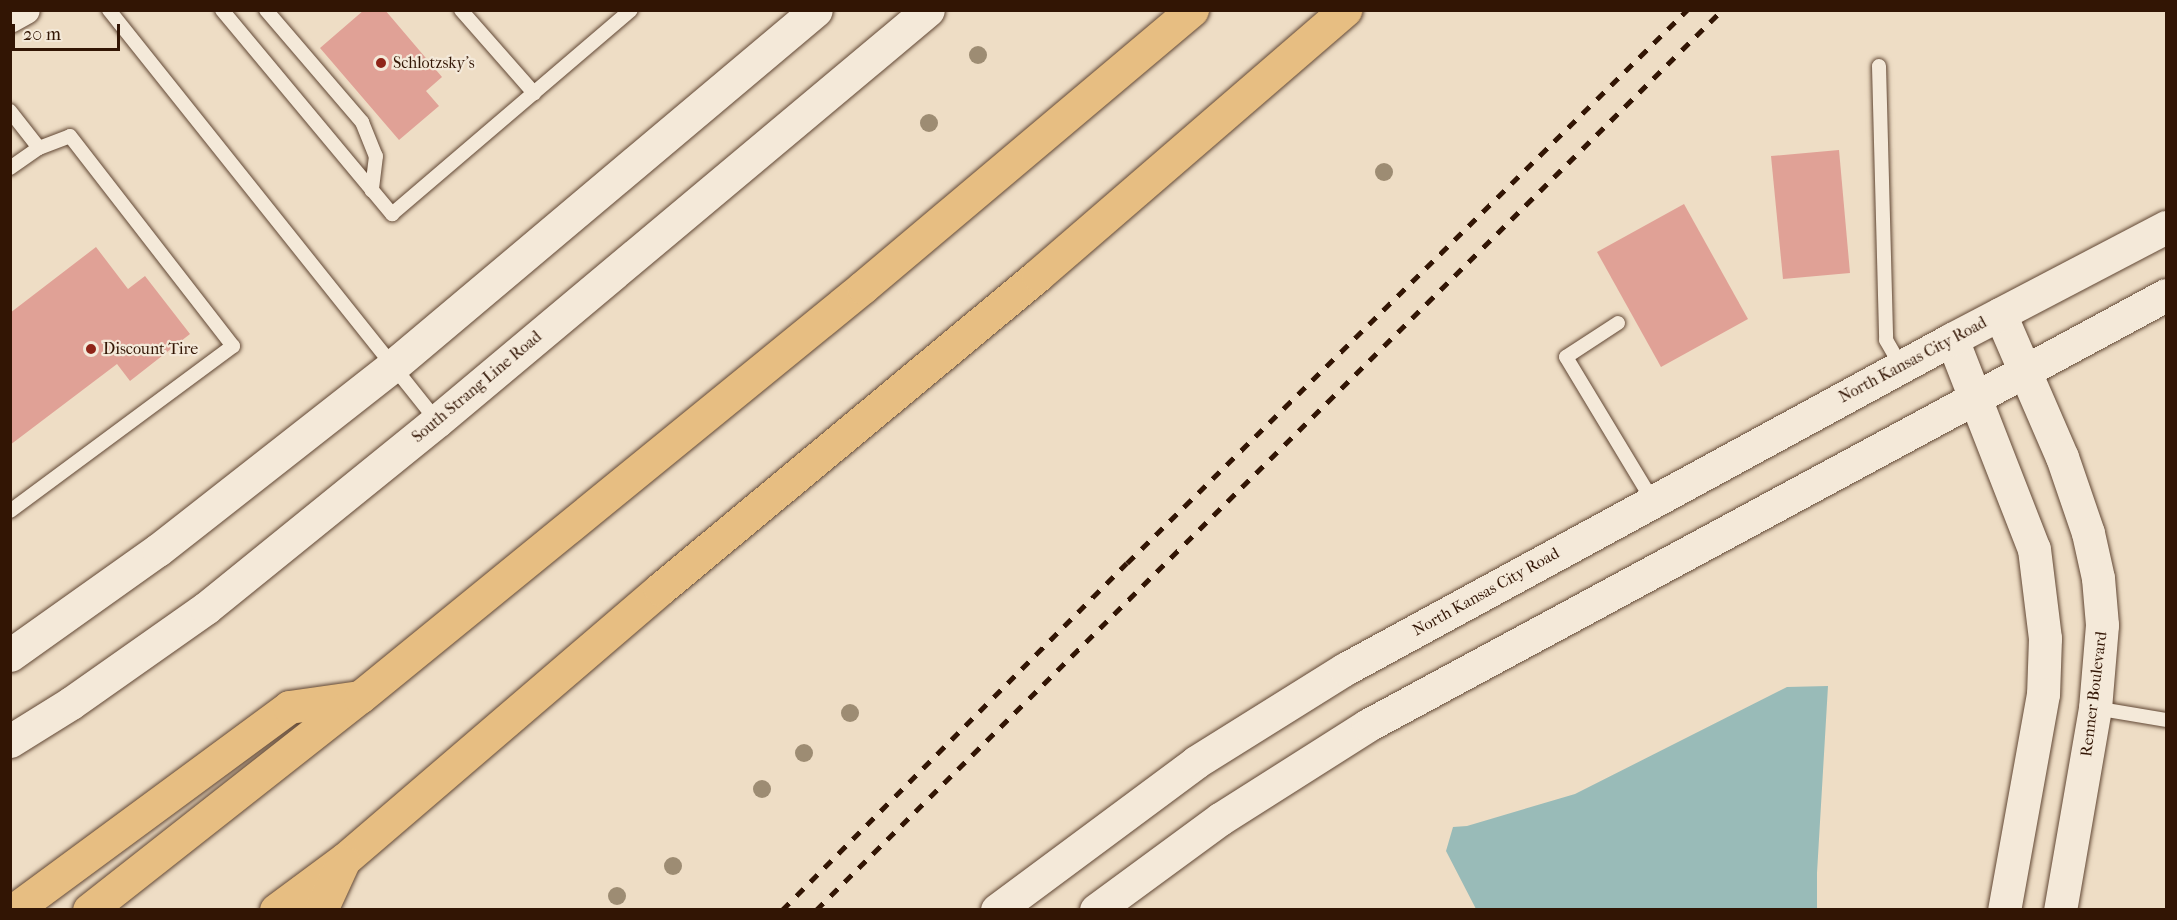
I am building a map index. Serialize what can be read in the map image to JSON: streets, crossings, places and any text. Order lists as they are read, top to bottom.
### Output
{
  "streets": {
    "main road": ["North Kansas City Road", "South Strang Line Road", "Renner Boulevard"]
  },
  "crossings": [
    ["North Kansas City Road", "Renner Boulevard"]
  ],
  "places": ["Schlotzsky's", "Discount Tire"],
  "scale_bar": "20 m"
}
